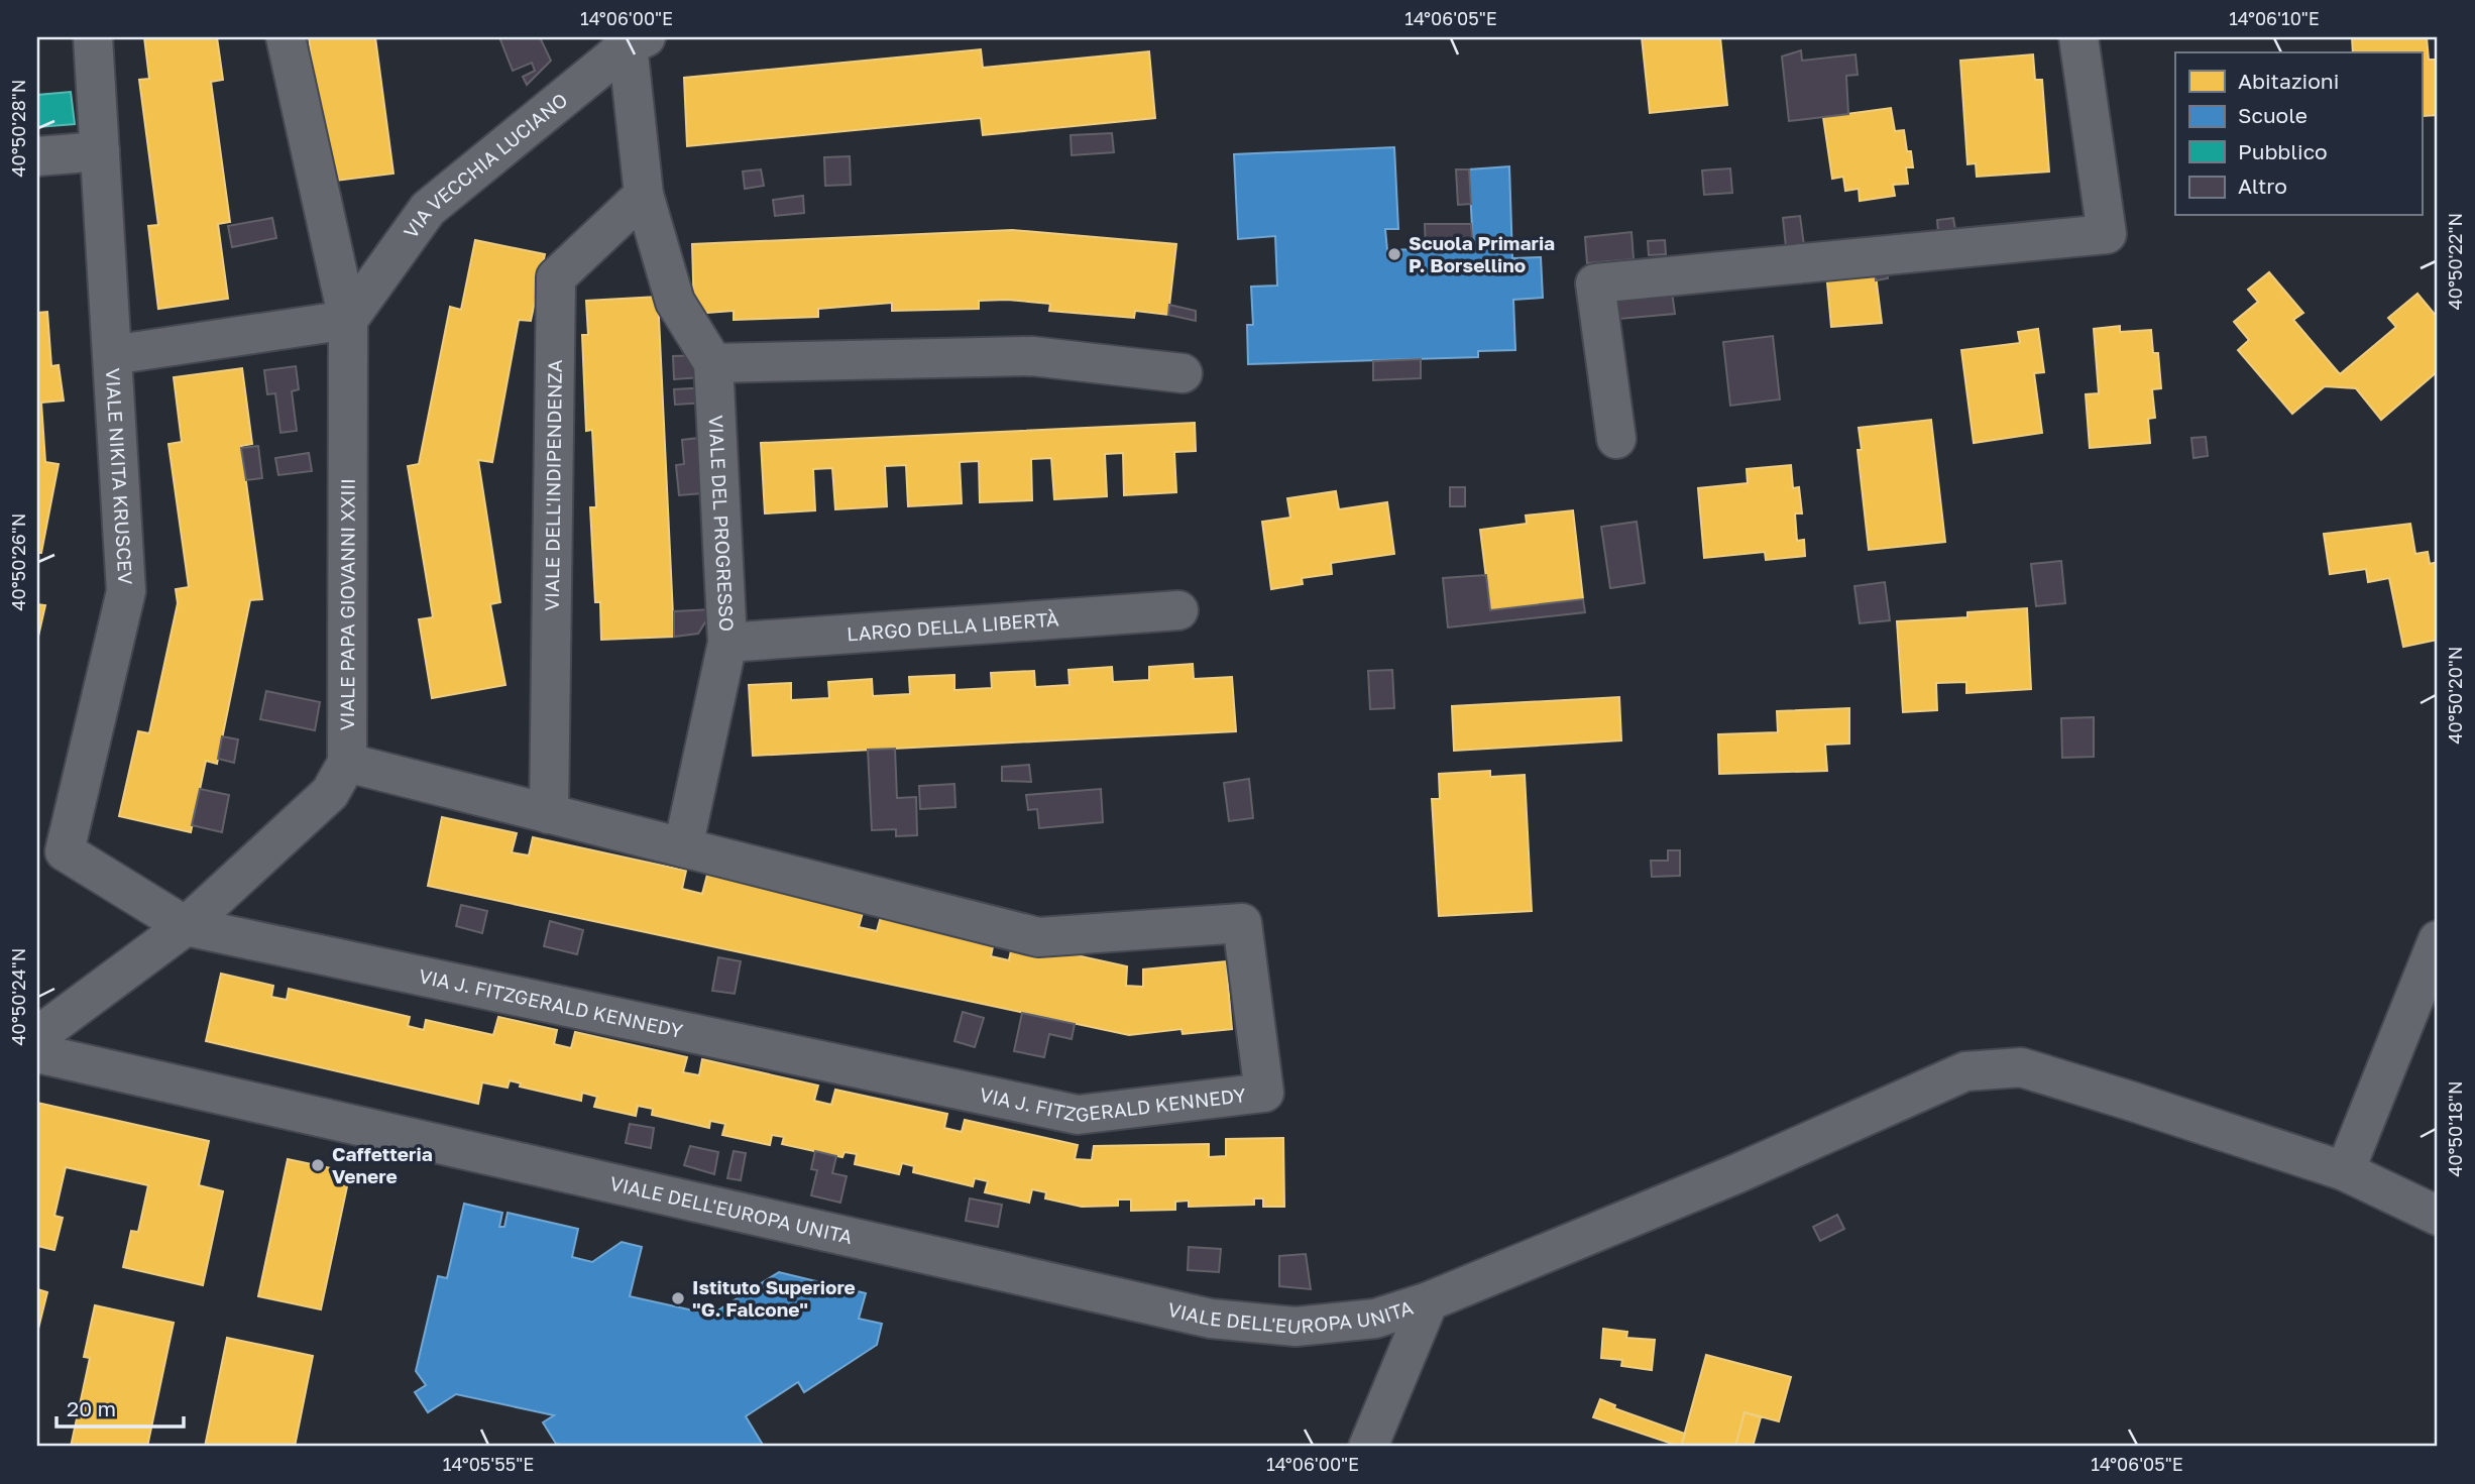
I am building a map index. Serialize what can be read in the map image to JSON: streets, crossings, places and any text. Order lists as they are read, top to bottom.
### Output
{
  "streets": {
    "street": [
      "VIA VECCHIA LUCIANO",
      "VIALE NIKITA KRUSCEV",
      "VIALE DELL'INDIPENDENZA",
      "VIALE DEL PROGRESSO",
      "VIALE PAPA GIOVANNI XXIII",
      "LARGO DELLA LIBERTÀ",
      "VIA J. FITZGERALD KENNEDY",
      "VIALE DELL'EUROPA UNITA"
    ]
  },
  "crossings": [
    ["VIA VECCHIA LUCIANO", "VIALE DEL PROGRESSO"],
    ["VIA VECCHIA LUCIANO", "VIALE PAPA GIOVANNI XXIII"],
    ["VIALE NIKITA KRUSCEV", "VIALE PAPA GIOVANNI XXIII"],
    ["VIALE NIKITA KRUSCEV", "VIA J. FITZGERALD KENNEDY"],
    ["VIALE DELL'INDIPENDENZA", "VIALE DEL PROGRESSO"],
    ["VIALE DELL'INDIPENDENZA", "VIA J. FITZGERALD KENNEDY"],
    ["VIALE DEL PROGRESSO", "LARGO DELLA LIBERTÀ"],
    ["VIALE DEL PROGRESSO", "VIA J. FITZGERALD KENNEDY"],
    ["VIALE PAPA GIOVANNI XXIII", "VIA J. FITZGERALD KENNEDY"]
  ],
  "places": ["Scuola Primaria P. Borsellino", "Caffetteria Venere", "Istituto Superiore \"G. Falcone\""],
  "legend": [
    "Abitazioni",
    "Scuole",
    "Pubblico",
    "Altro"
  ],
  "scale_bar": "20 m",
  "coordinates": [
    "14°06'00\"E",
    "14°06'05\"E",
    "14°06'10\"E",
    "40°50'28\"N",
    "40°50'22\"N",
    "40°50'26\"N",
    "40°50'20\"N",
    "40°50'24\"N",
    "40°50'18\"N",
    "14°05'55\"E"
  ]
}
